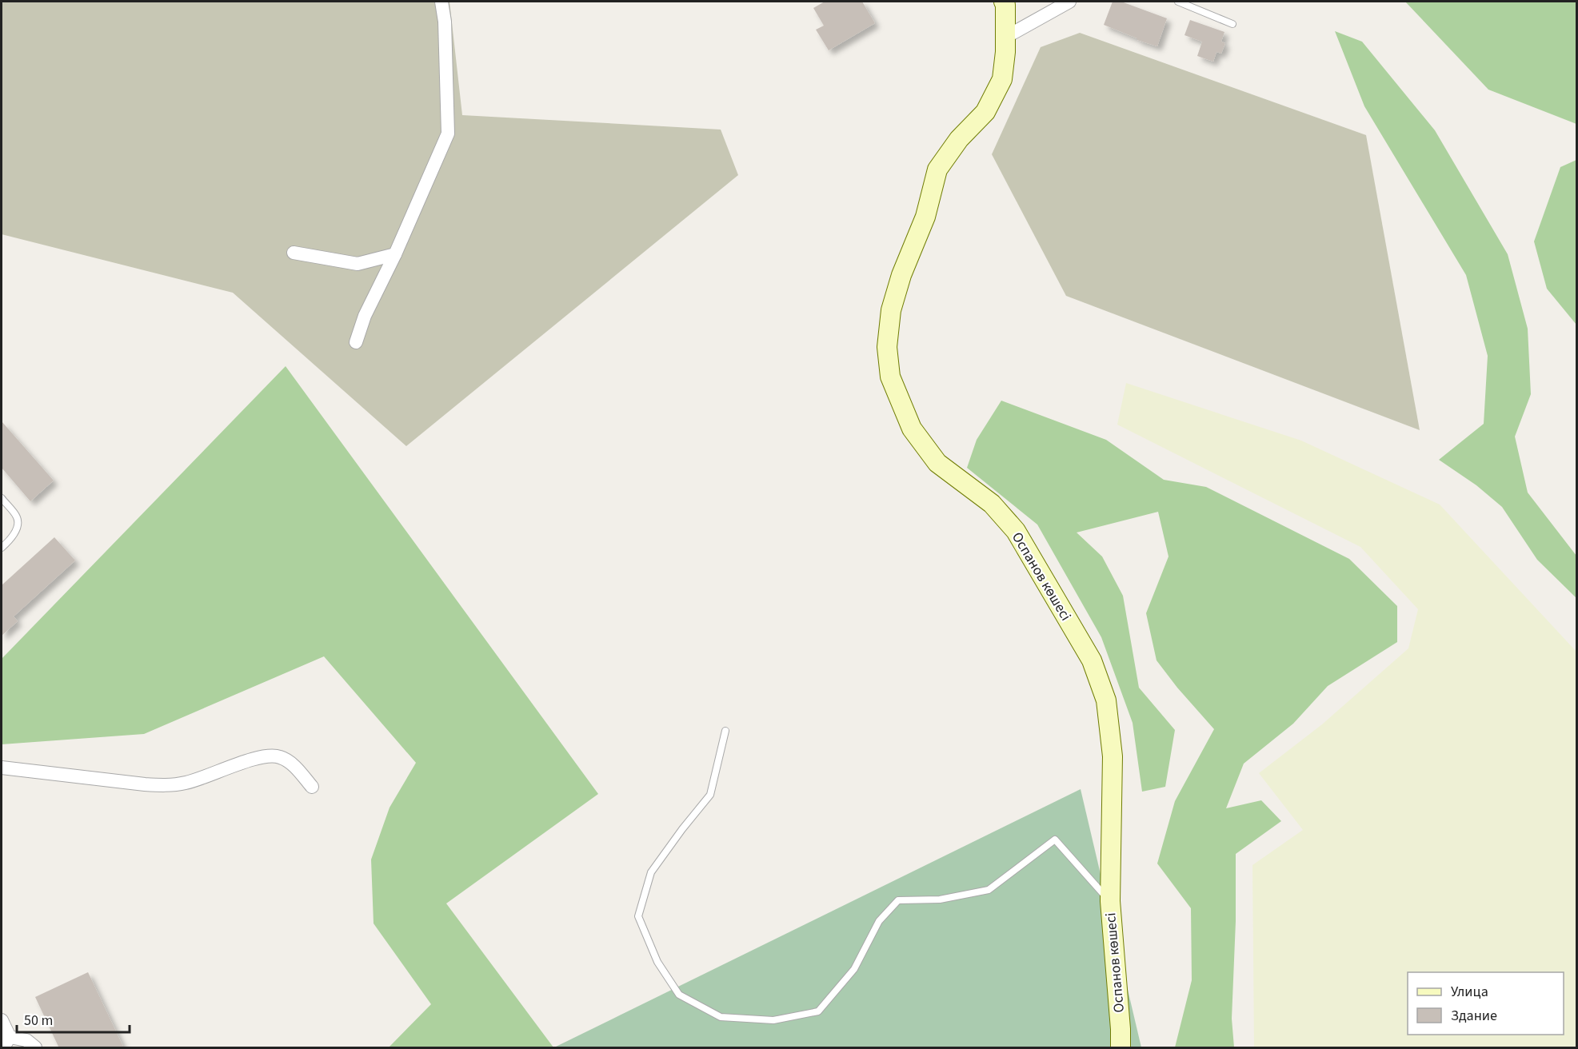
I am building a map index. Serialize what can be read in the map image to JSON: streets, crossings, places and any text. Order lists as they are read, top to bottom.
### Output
{
  "streets": {
    "street": ["Оспанов көшесі"]
  },
  "legend": ["Улица", "Здание"],
  "scale_bar": "50 m"
}
